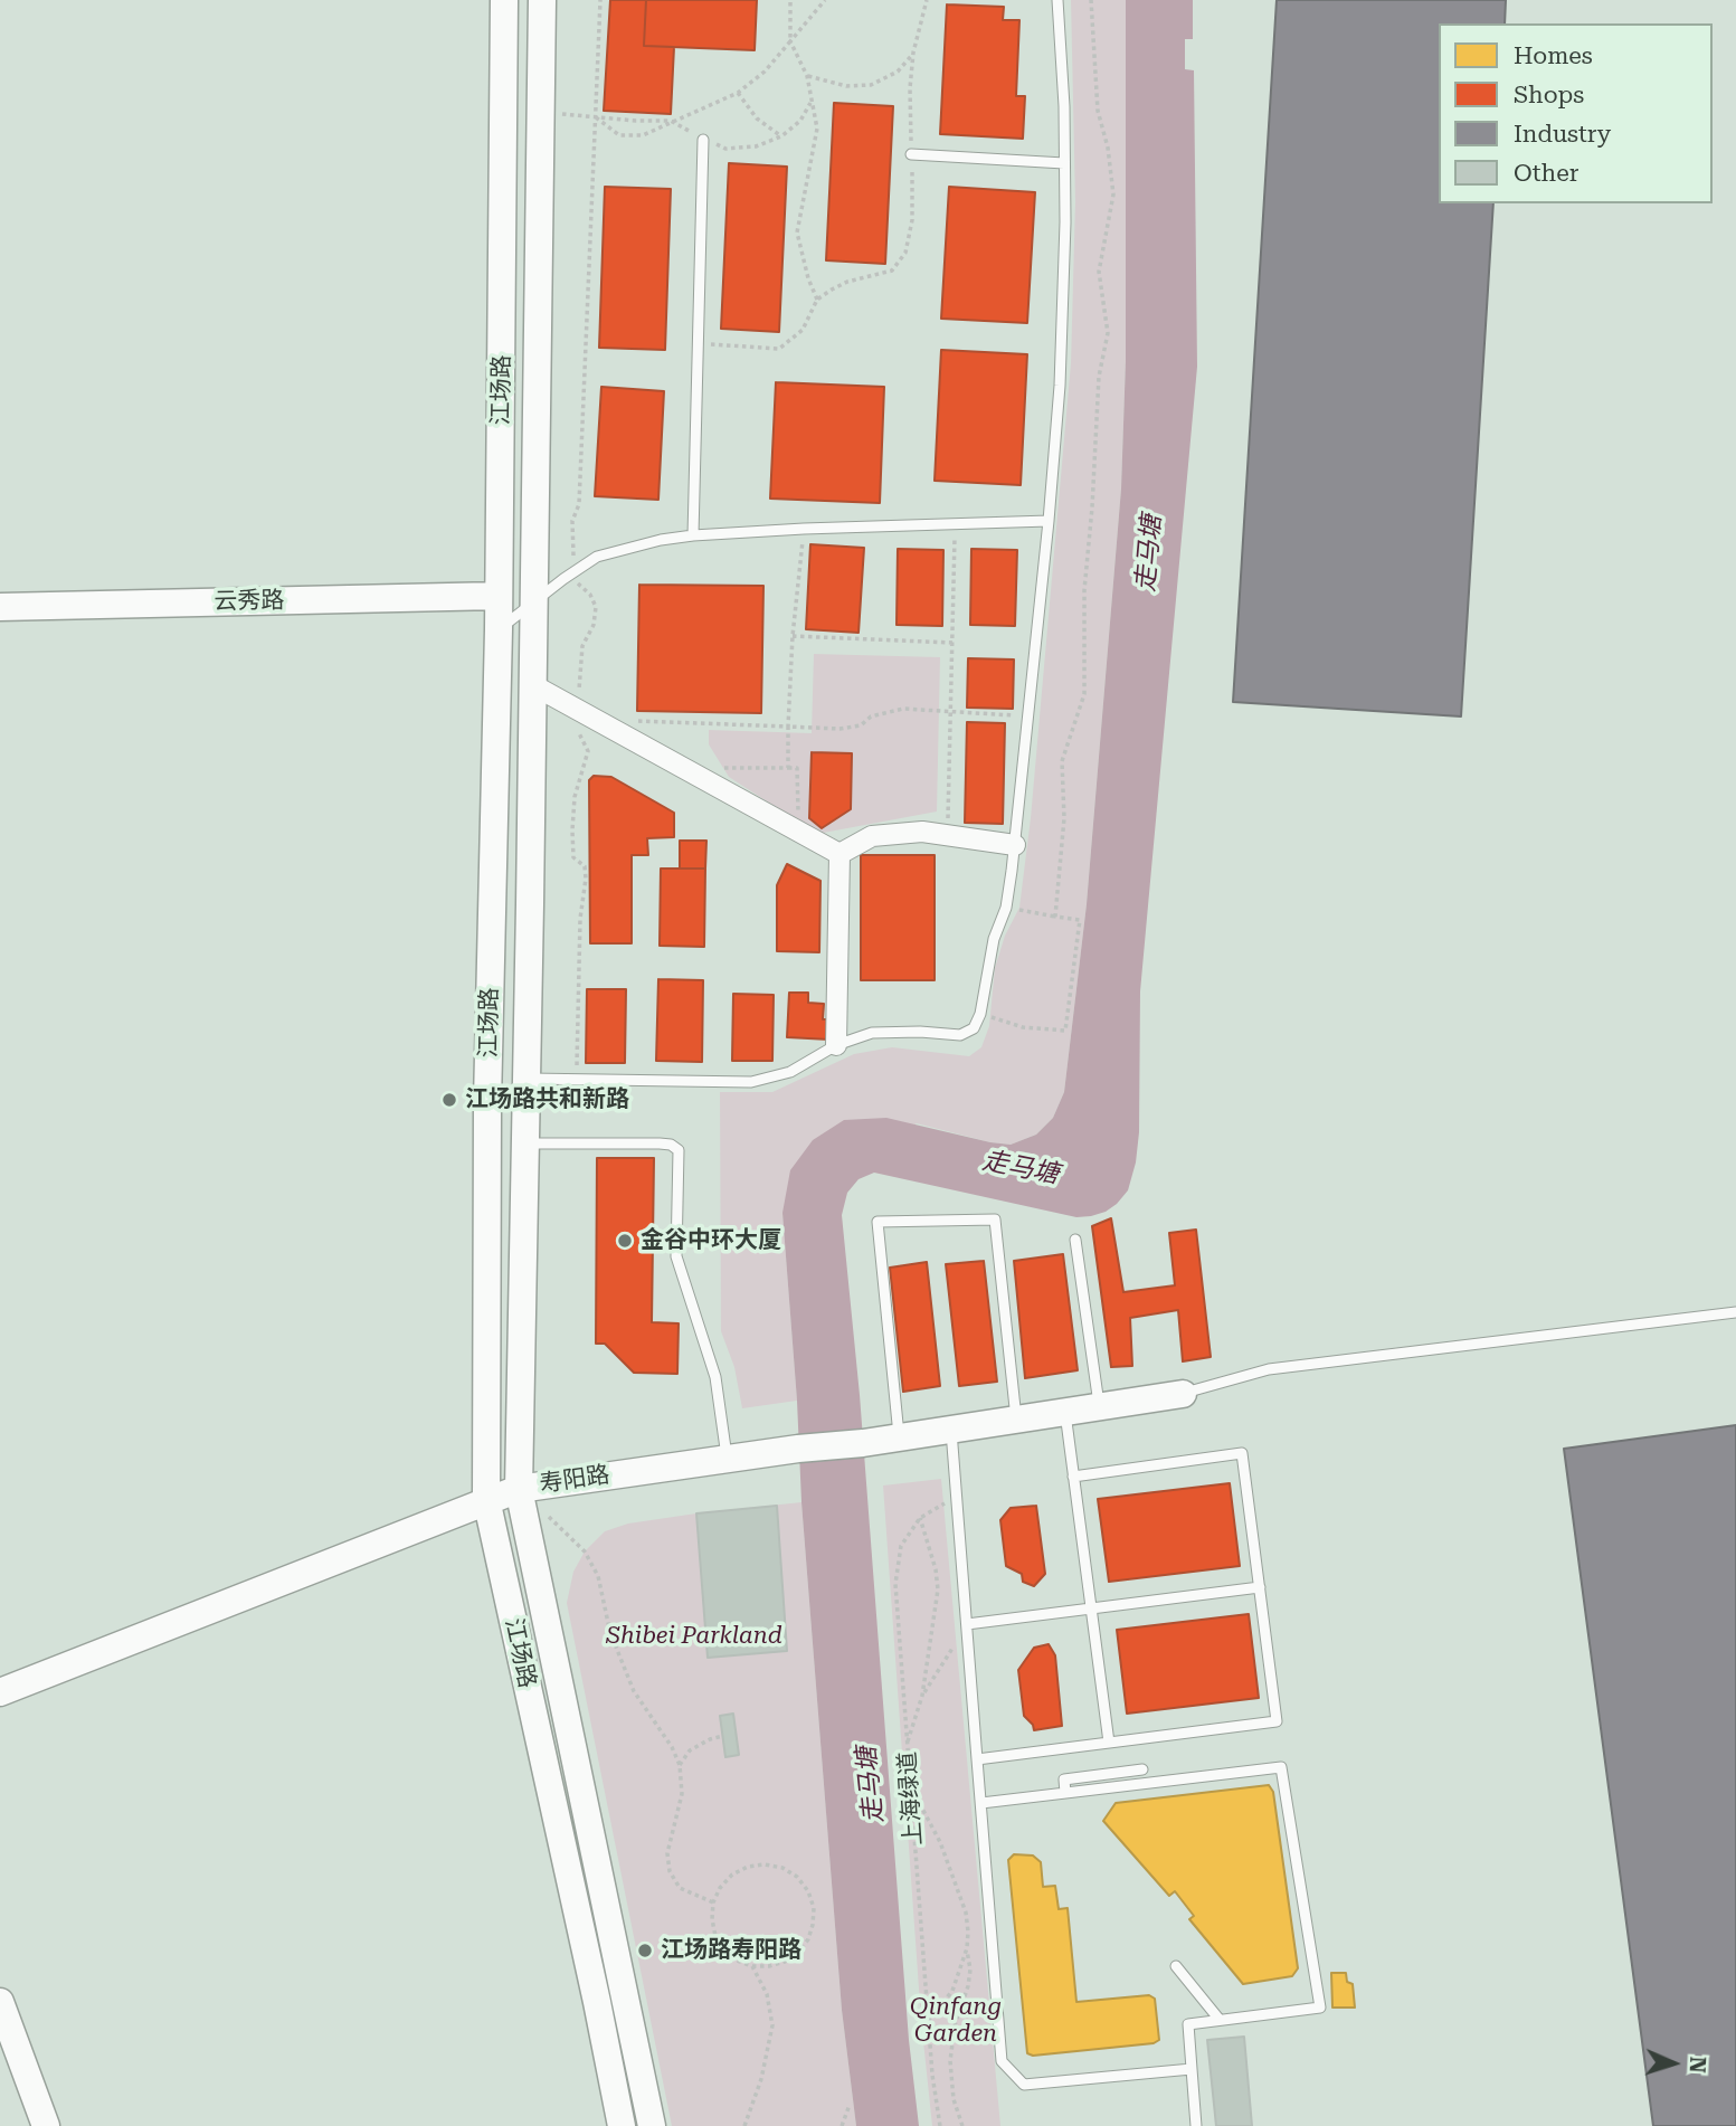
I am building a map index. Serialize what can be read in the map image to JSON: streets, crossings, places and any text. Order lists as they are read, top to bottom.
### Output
{
  "streets": {
    "main road": ["江场路", "云秀路", "寿阳路"],
    "path": ["上海绿道"]
  },
  "crossings": [
    ["江场路", "云秀路"],
    ["江场路", "寿阳路"]
  ],
  "water": ["走马塘"],
  "parks": ["Shibei Parkland", "Qinfang Garden"],
  "places": ["江场路共和新路", "金谷中环大厦", "江场路寿阳路"],
  "legend": [
    "Homes",
    "Shops",
    "Industry",
    "Other"
  ],
  "north": "right"
}
